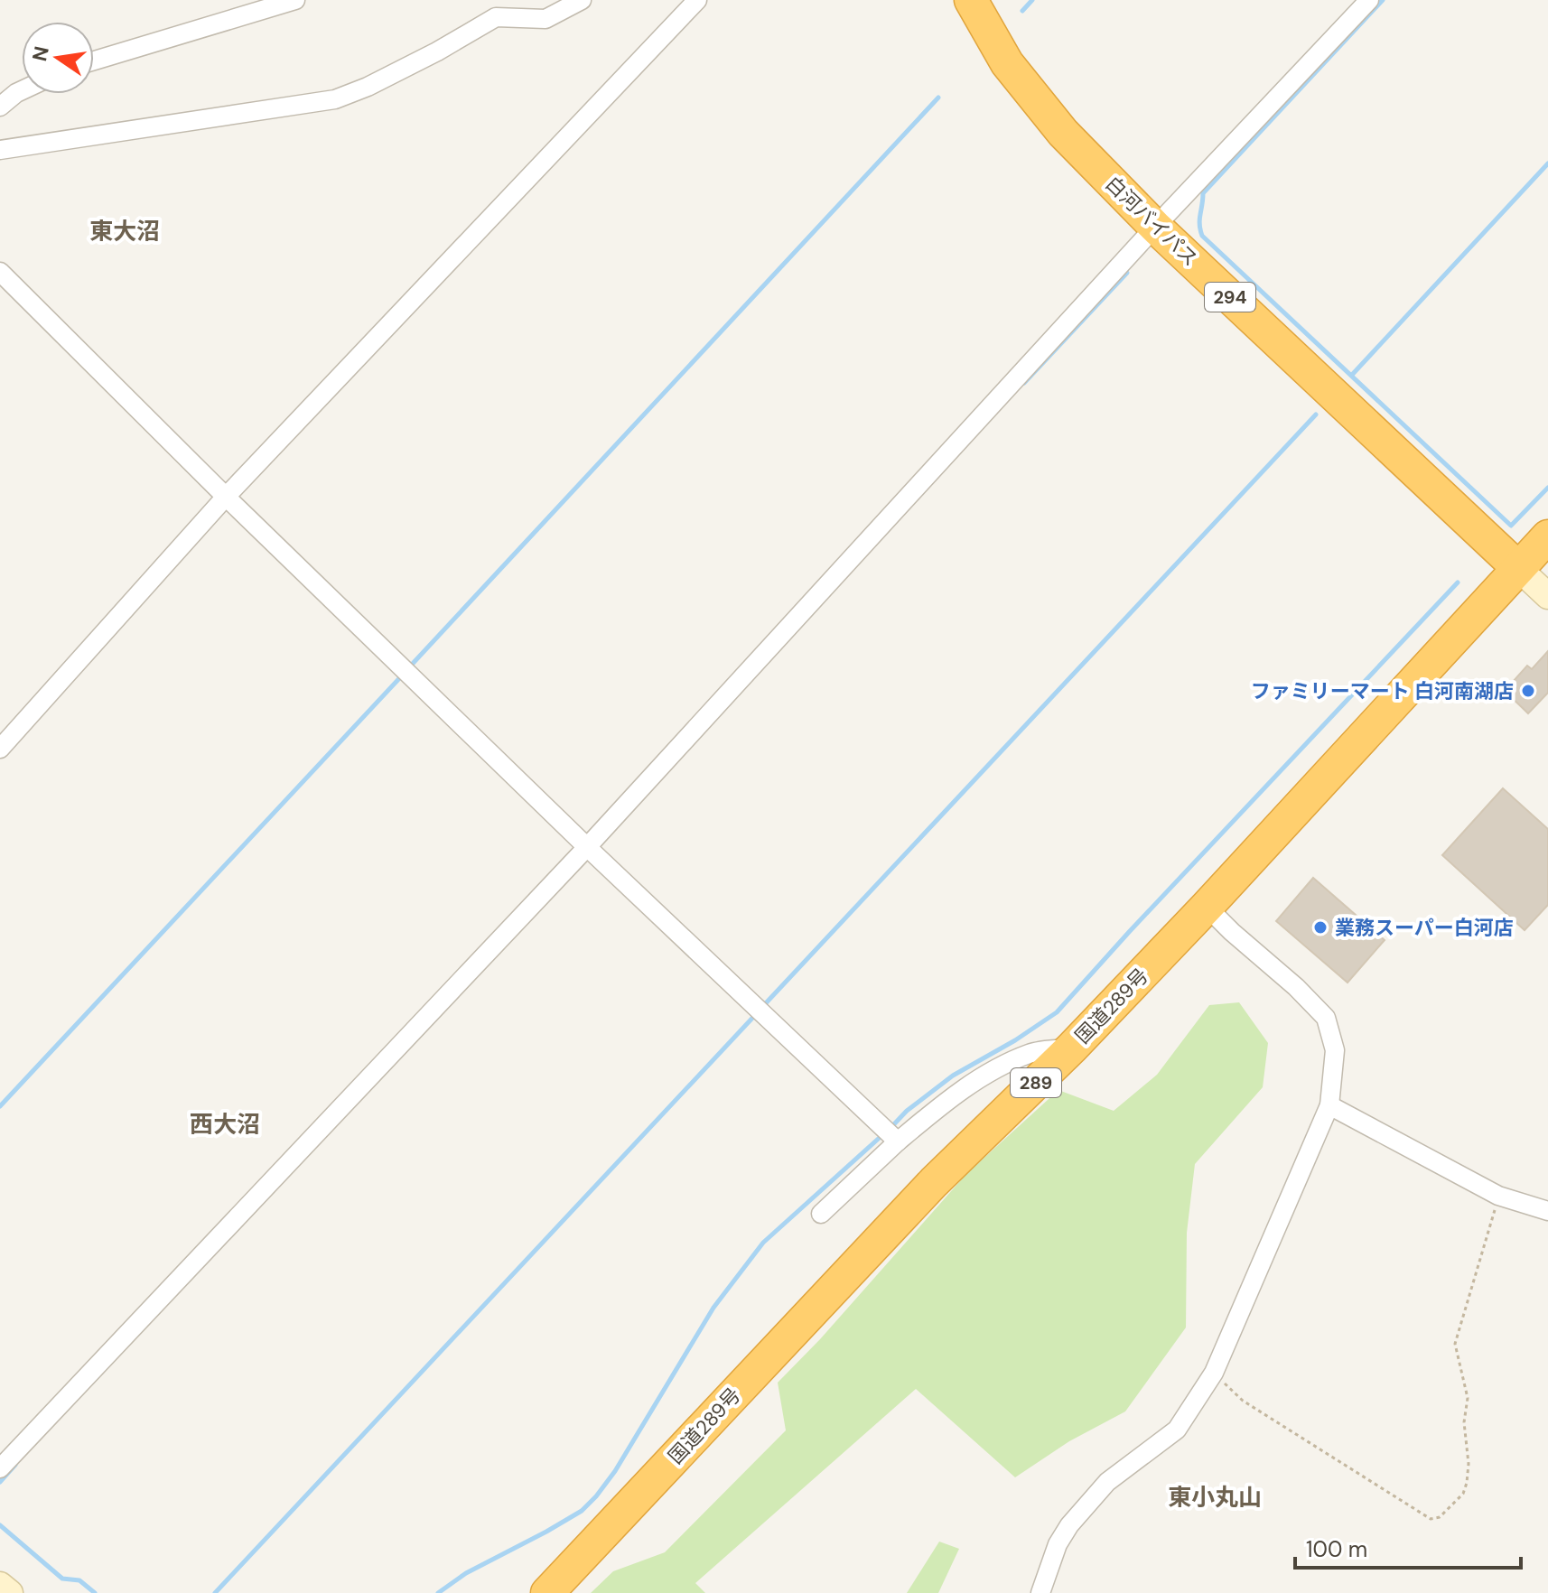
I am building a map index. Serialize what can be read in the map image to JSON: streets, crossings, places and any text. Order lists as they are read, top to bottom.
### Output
{
  "streets": {
    "highway": [
      "白河バイパス",
      "294",
      "国道289号",
      "289"
    ]
  },
  "crossings": [
    ["白河バイパス", "国道289号"]
  ],
  "districts": ["東大沼", "西大沼", "東小丸山"],
  "places": ["ファミリーマート 白河南湖店", "業務スーパー白河店"],
  "scale_bar": "100 m",
  "north": "left"
}
